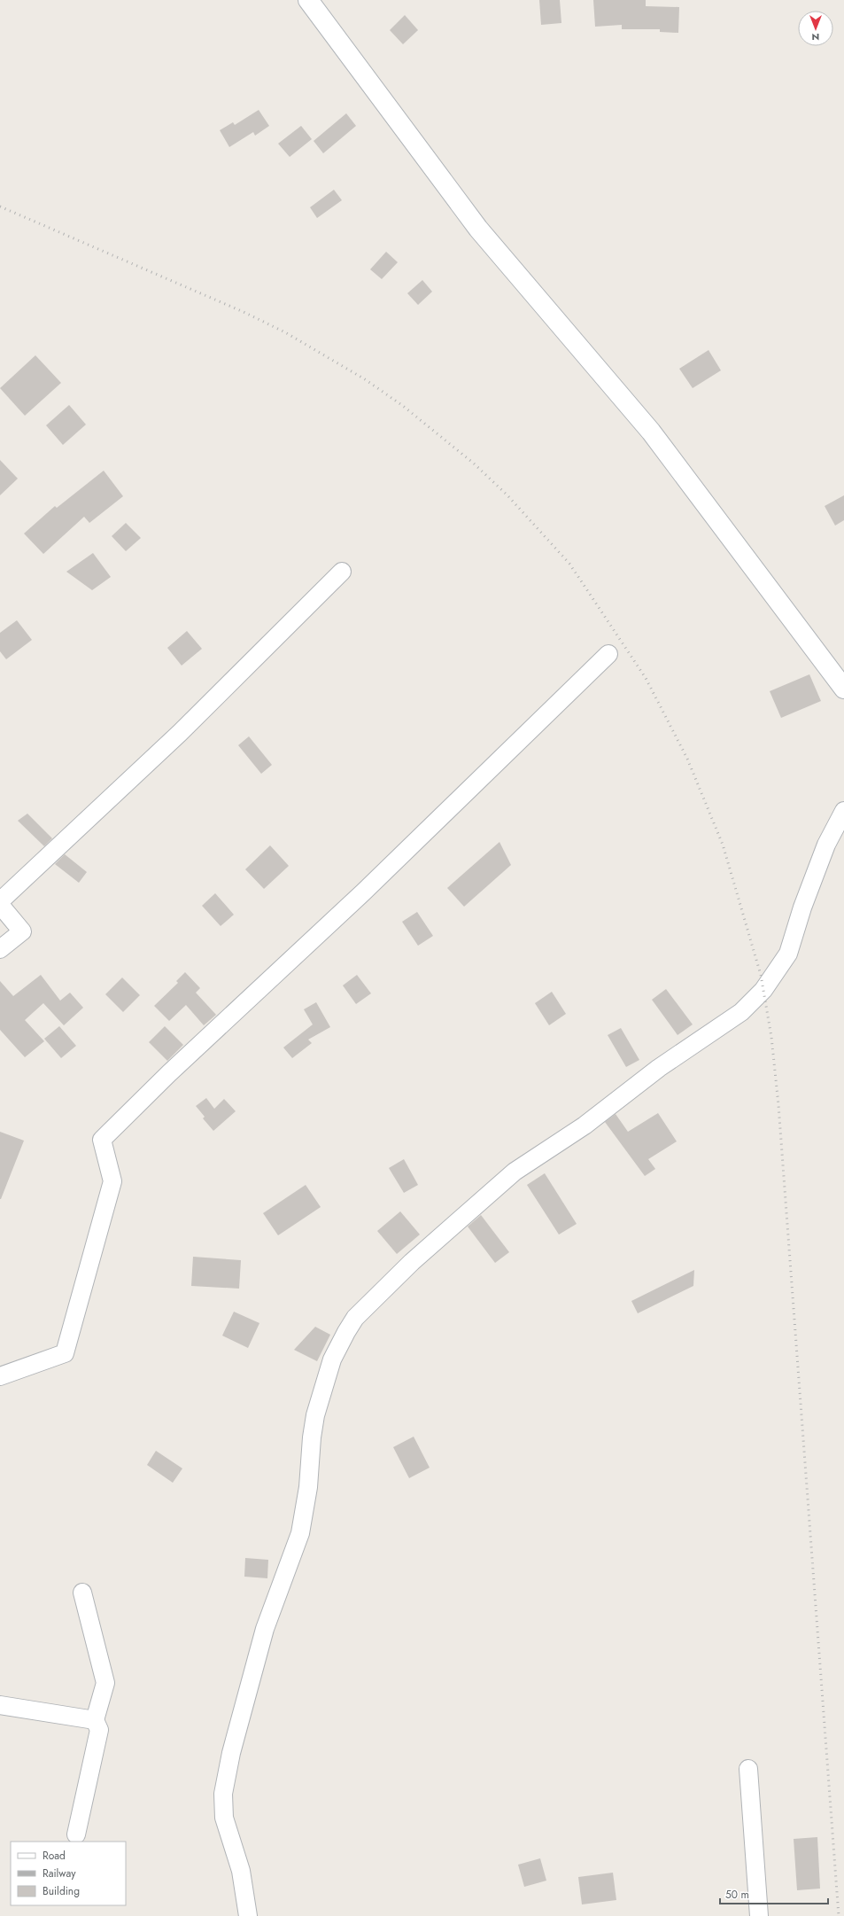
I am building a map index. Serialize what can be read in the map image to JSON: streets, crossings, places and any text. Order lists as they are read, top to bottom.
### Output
{
  "legend": ["Road", "Railway", "Building"],
  "scale_bar": "50 m",
  "north": "bottom"
}
